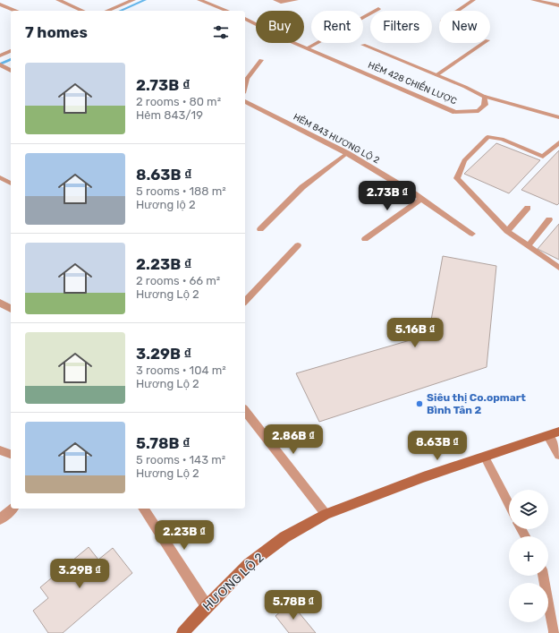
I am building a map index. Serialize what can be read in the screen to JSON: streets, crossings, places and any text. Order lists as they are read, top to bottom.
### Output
{
  "streets": {
    "main road": ["HƯƠNG LỘ 2"],
    "street": ["HẺM 428 CHIẾN LƯỢC", "HẺM 843 HƯƠNG LỘ 2"]
  },
  "places": ["Siêu thị Co.opmart Bình Tân 2"],
  "page": {
    "chip": [
      "Buy",
      "Rent",
      "Filters",
      "New"
    ],
    "heading": "7 homes",
    "list": [
      {
        "name": "2.73B ₫",
        "note": "2 rooms · 80 m² · Hẻm 843/19"
      },
      {
        "name": "8.63B ₫",
        "note": "5 rooms · 188 m² · Hương lộ 2"
      },
      {
        "name": "2.23B ₫",
        "note": "2 rooms · 66 m² · Hương Lộ 2"
      },
      {
        "name": "3.29B ₫",
        "note": "3 rooms · 104 m² · Hương Lộ 2"
      },
      {
        "name": "5.78B ₫",
        "note": "5 rooms · 143 m² · Hương Lộ 2"
      }
    ],
    "price": [
      "2.73B ₫",
      "5.16B ₫",
      "2.86B ₫",
      "8.63B ₫",
      "2.23B ₫",
      "3.29B ₫",
      "5.78B ₫"
    ],
    "map_buttons": ["+", "−"]
  }
}
